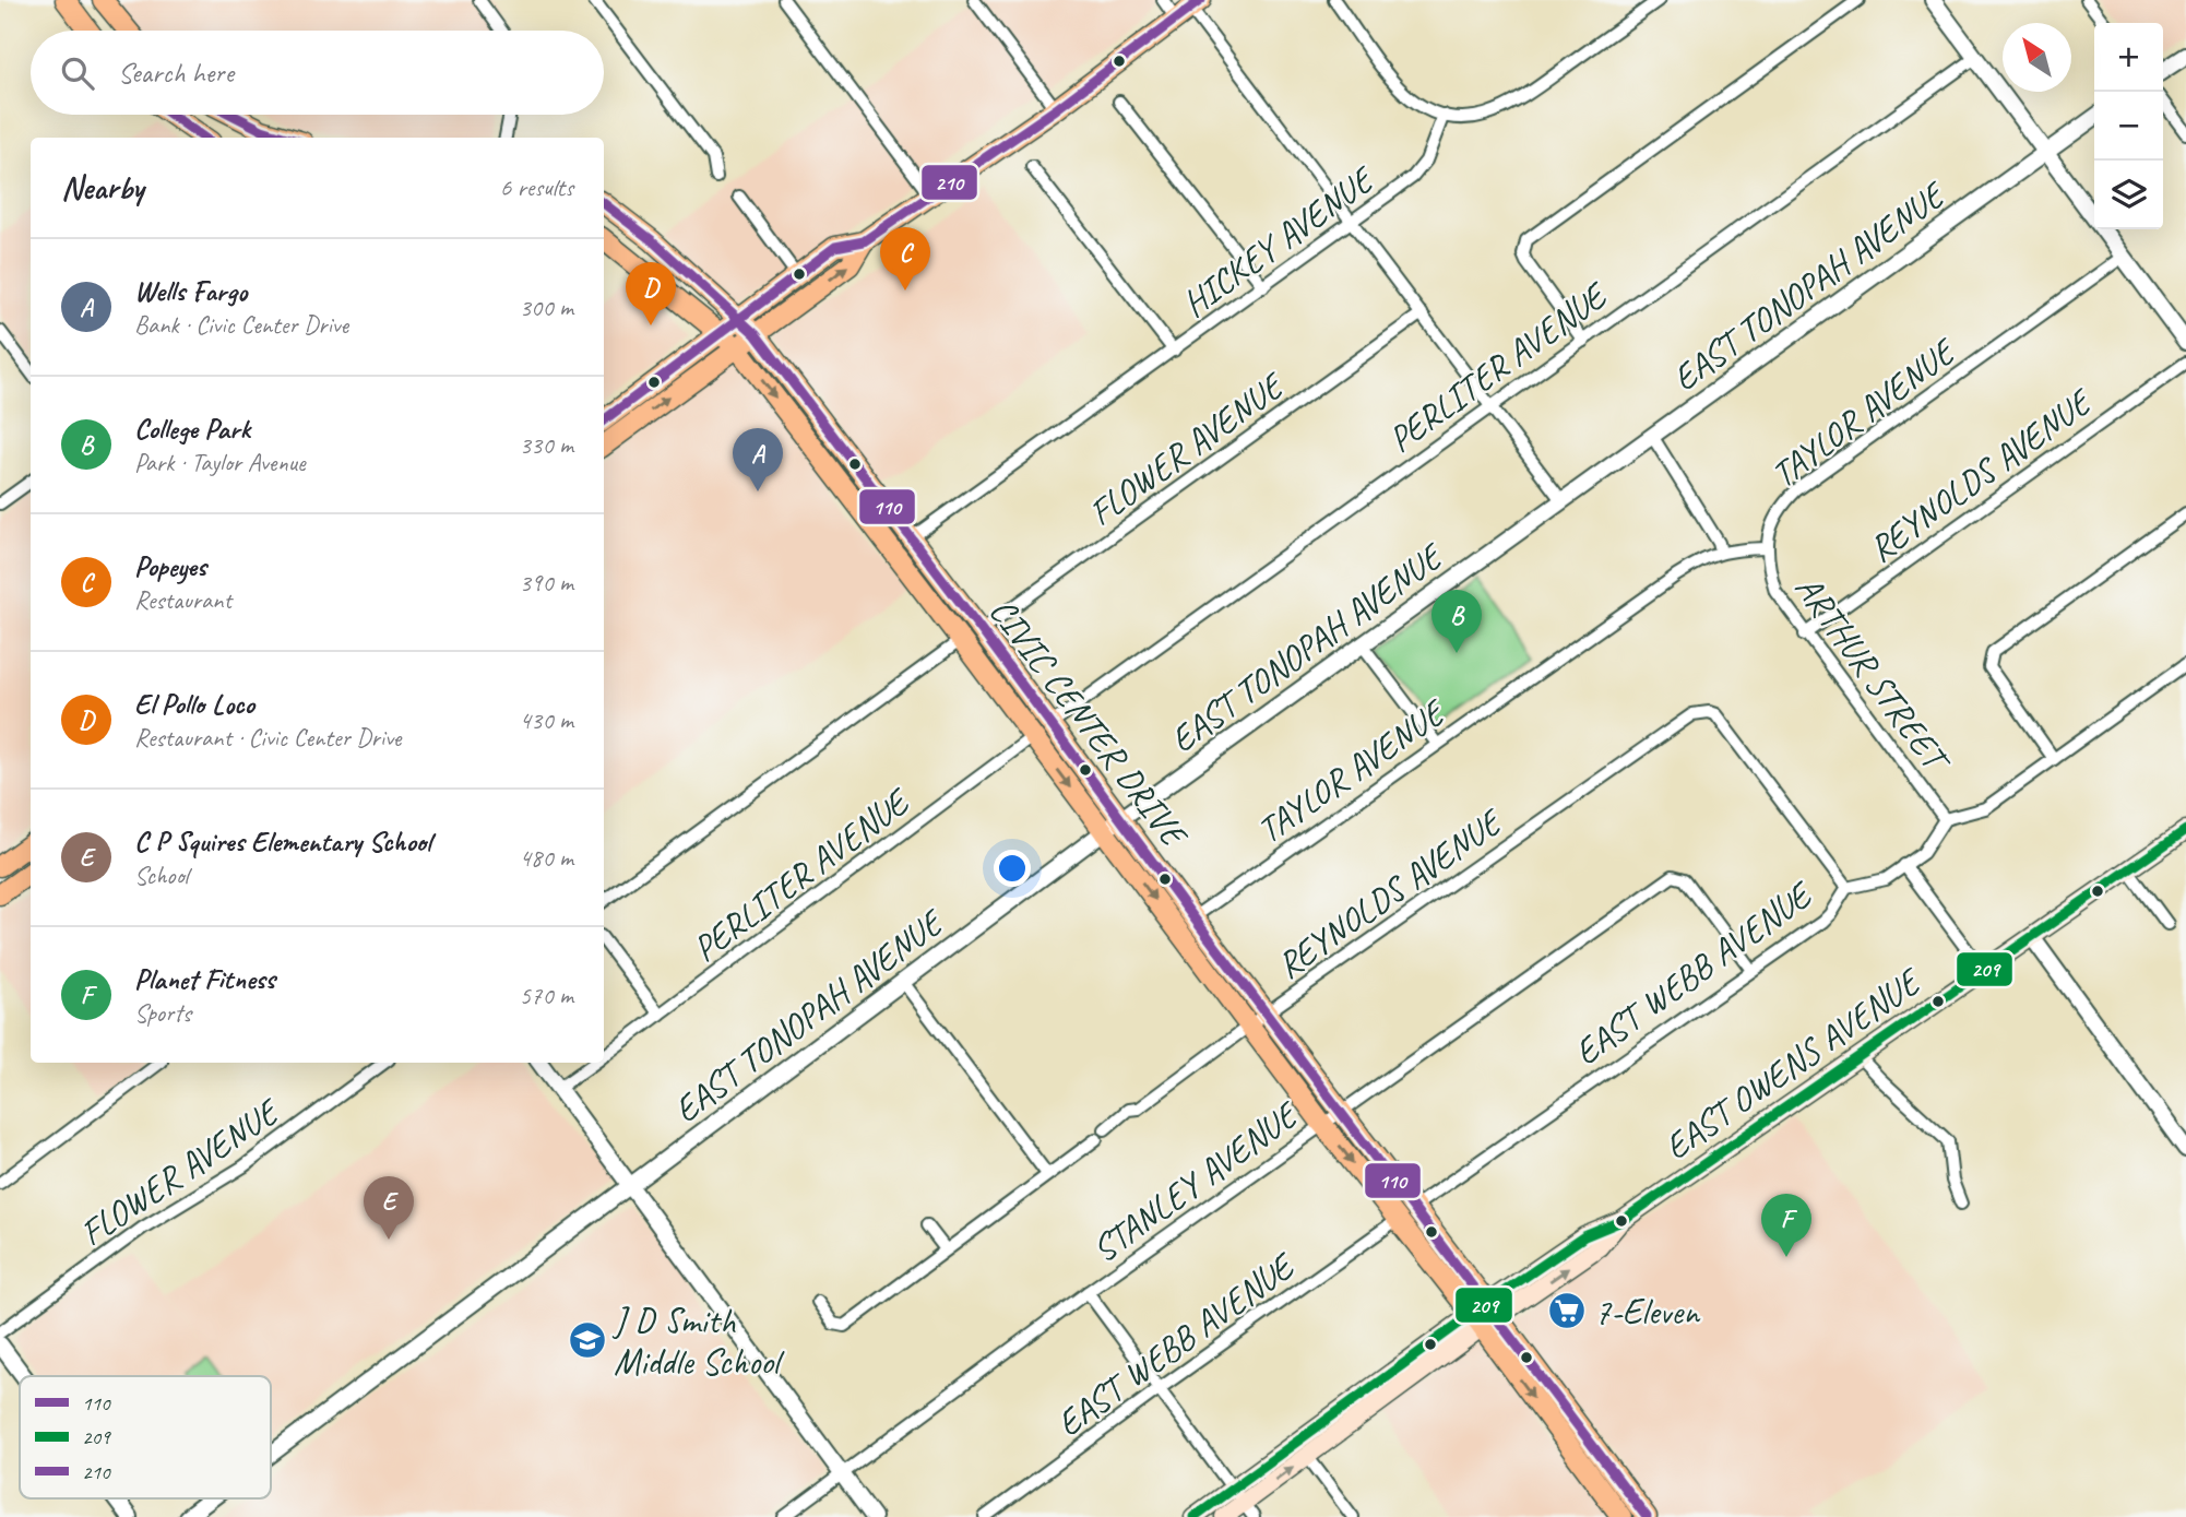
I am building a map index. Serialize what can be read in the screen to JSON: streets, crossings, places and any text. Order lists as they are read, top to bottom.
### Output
{
  "streets": {
    "main road": ["CIVIC CENTER DRIVE", "EAST OWENS AVENUE"],
    "street": [
      "HICKEY AVENUE",
      "EAST TONOPAH AVENUE",
      "PERLITER AVENUE",
      "TAYLOR AVENUE",
      "FLOWER AVENUE",
      "REYNOLDS AVENUE",
      "ARTHUR STREET",
      "EAST WEBB AVENUE",
      "STANLEY AVENUE"
    ]
  },
  "crossings": [
    ["HICKEY AVENUE", "CIVIC CENTER DRIVE"],
    ["EAST TONOPAH AVENUE", "CIVIC CENTER DRIVE"],
    ["PERLITER AVENUE", "CIVIC CENTER DRIVE"],
    ["TAYLOR AVENUE", "ARTHUR STREET"],
    ["TAYLOR AVENUE", "CIVIC CENTER DRIVE"],
    ["FLOWER AVENUE", "CIVIC CENTER DRIVE"],
    ["REYNOLDS AVENUE", "ARTHUR STREET"],
    ["REYNOLDS AVENUE", "CIVIC CENTER DRIVE"],
    ["REYNOLDS AVENUE", "EAST WEBB AVENUE"],
    ["ARTHUR STREET", "EAST WEBB AVENUE"],
    ["CIVIC CENTER DRIVE", "EAST WEBB AVENUE"],
    ["CIVIC CENTER DRIVE", "EAST OWENS AVENUE"],
    ["CIVIC CENTER DRIVE", "STANLEY AVENUE"],
    ["EAST WEBB AVENUE", "STANLEY AVENUE"]
  ],
  "places": {
    "supermarket": ["7-Eleven"],
    "school or university": ["J D Smith Middle School"]
  },
  "lines": ["transit line 210", "transit line 110", "transit line 209"],
  "legend": ["110", "209", "210"],
  "north": "top left",
  "page": {
    "map_buttons": ["+", "−"],
    "search": "Search here",
    "heading": ["Nearby", "6 results"],
    "pins": [
      "C",
      "D",
      "A",
      "B",
      "E",
      "F"
    ],
    "list": [
      {
        "mark": "A",
        "name": "Wells Fargo",
        "note": "Bank · Civic Center Drive",
        "value": "300 m"
      },
      {
        "mark": "B",
        "name": "College Park",
        "note": "Park · Taylor Avenue",
        "value": "330 m"
      },
      {
        "mark": "C",
        "name": "Popeyes",
        "note": "Restaurant",
        "value": "390 m"
      },
      {
        "mark": "D",
        "name": "El Pollo Loco",
        "note": "Restaurant · Civic Center Drive",
        "value": "430 m"
      },
      {
        "mark": "E",
        "name": "C P Squires Elementary School",
        "note": "School",
        "value": "480 m"
      },
      {
        "mark": "F",
        "name": "Planet Fitness",
        "note": "Sports",
        "value": "570 m"
      }
    ]
  }
}
